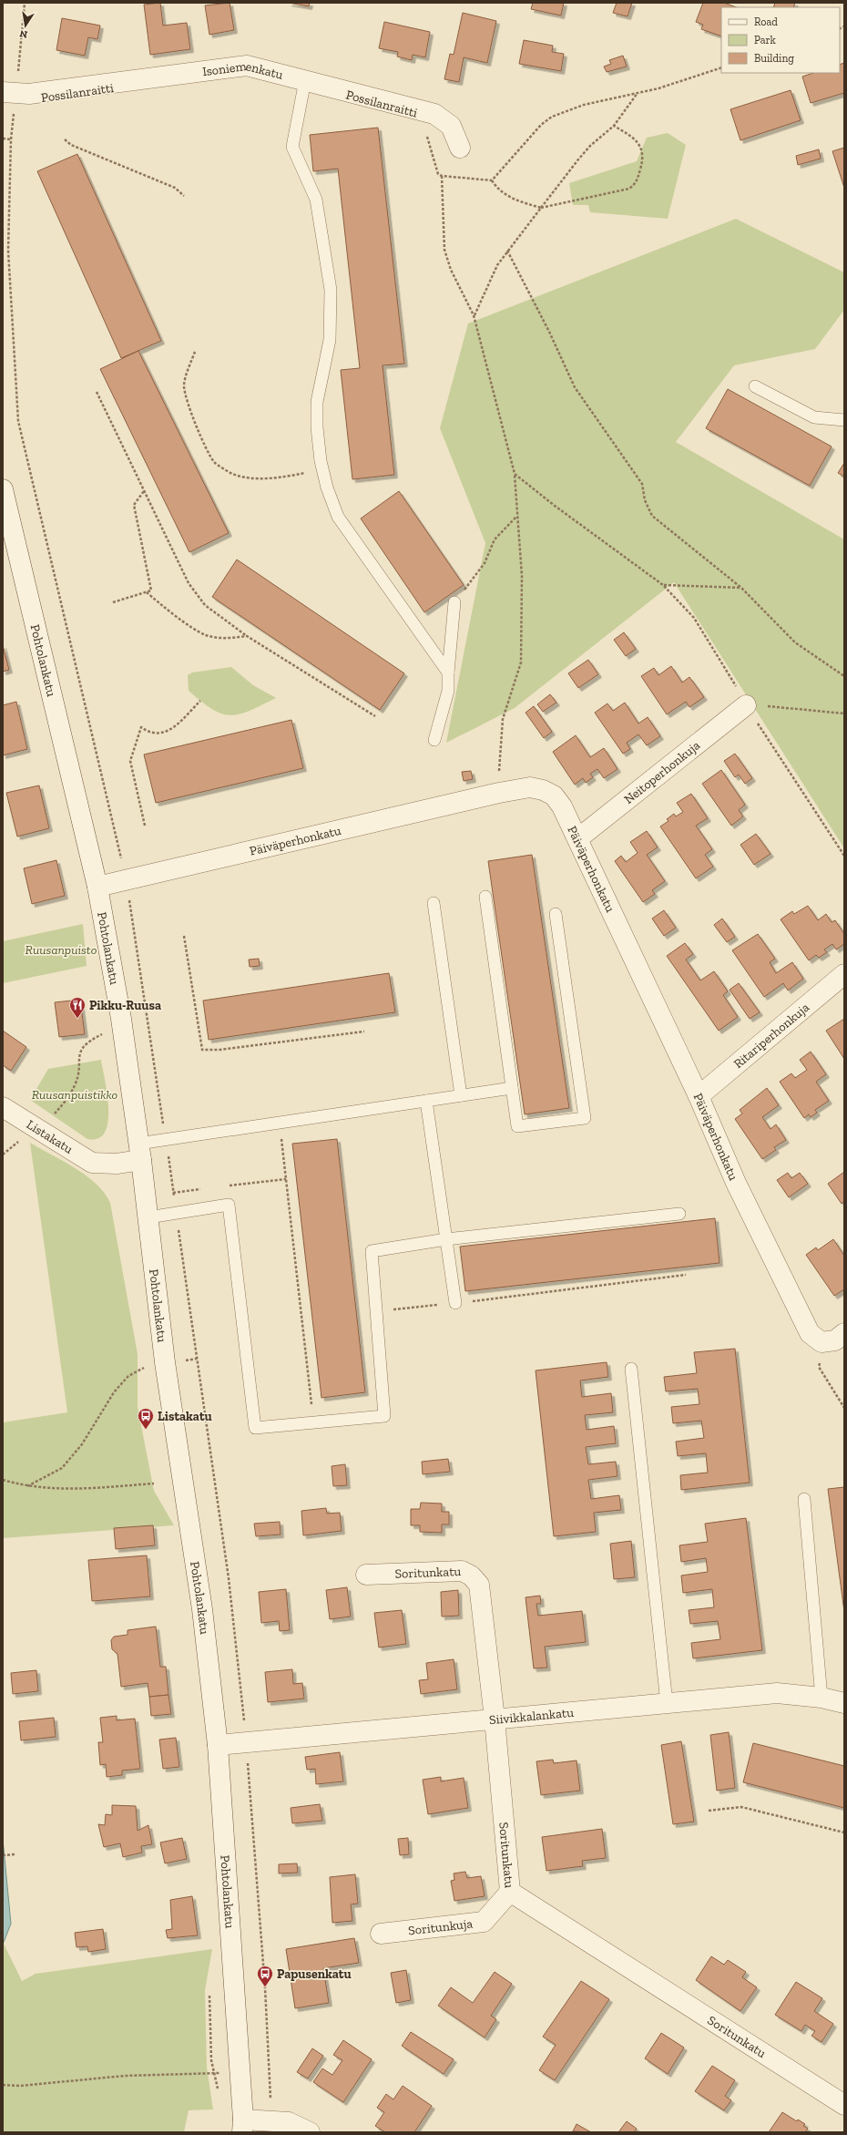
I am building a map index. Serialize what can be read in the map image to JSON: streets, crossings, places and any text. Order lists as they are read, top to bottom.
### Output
{
  "streets": {
    "street": [
      "Isoniemenkatu",
      "Pohtolankatu",
      "Neitoperhonkuja",
      "Päiväperhonkatu",
      "Ritariperhonkuja",
      "Listakatu",
      "Soritunkatu",
      "Siivikkalankatu",
      "Soritunkuja"
    ],
    "path": ["Possilanraitti"]
  },
  "crossings": [
    ["Pohtolankatu", "Päiväperhonkatu"],
    ["Pohtolankatu", "Listakatu"],
    ["Pohtolankatu", "Siivikkalankatu"],
    ["Neitoperhonkuja", "Päiväperhonkatu"],
    ["Päiväperhonkatu", "Ritariperhonkuja"],
    ["Soritunkatu", "Siivikkalankatu"],
    ["Soritunkatu", "Soritunkuja"]
  ],
  "parks": ["Ruusanpuisto", "Ruusanpuistikko"],
  "places": {
    "restaurant": ["Pikku-Ruusa"],
    "bus stop": ["Listakatu", "Papusenkatu"]
  },
  "legend": ["Road", "Park", "Building"],
  "north": "bottom"
}
